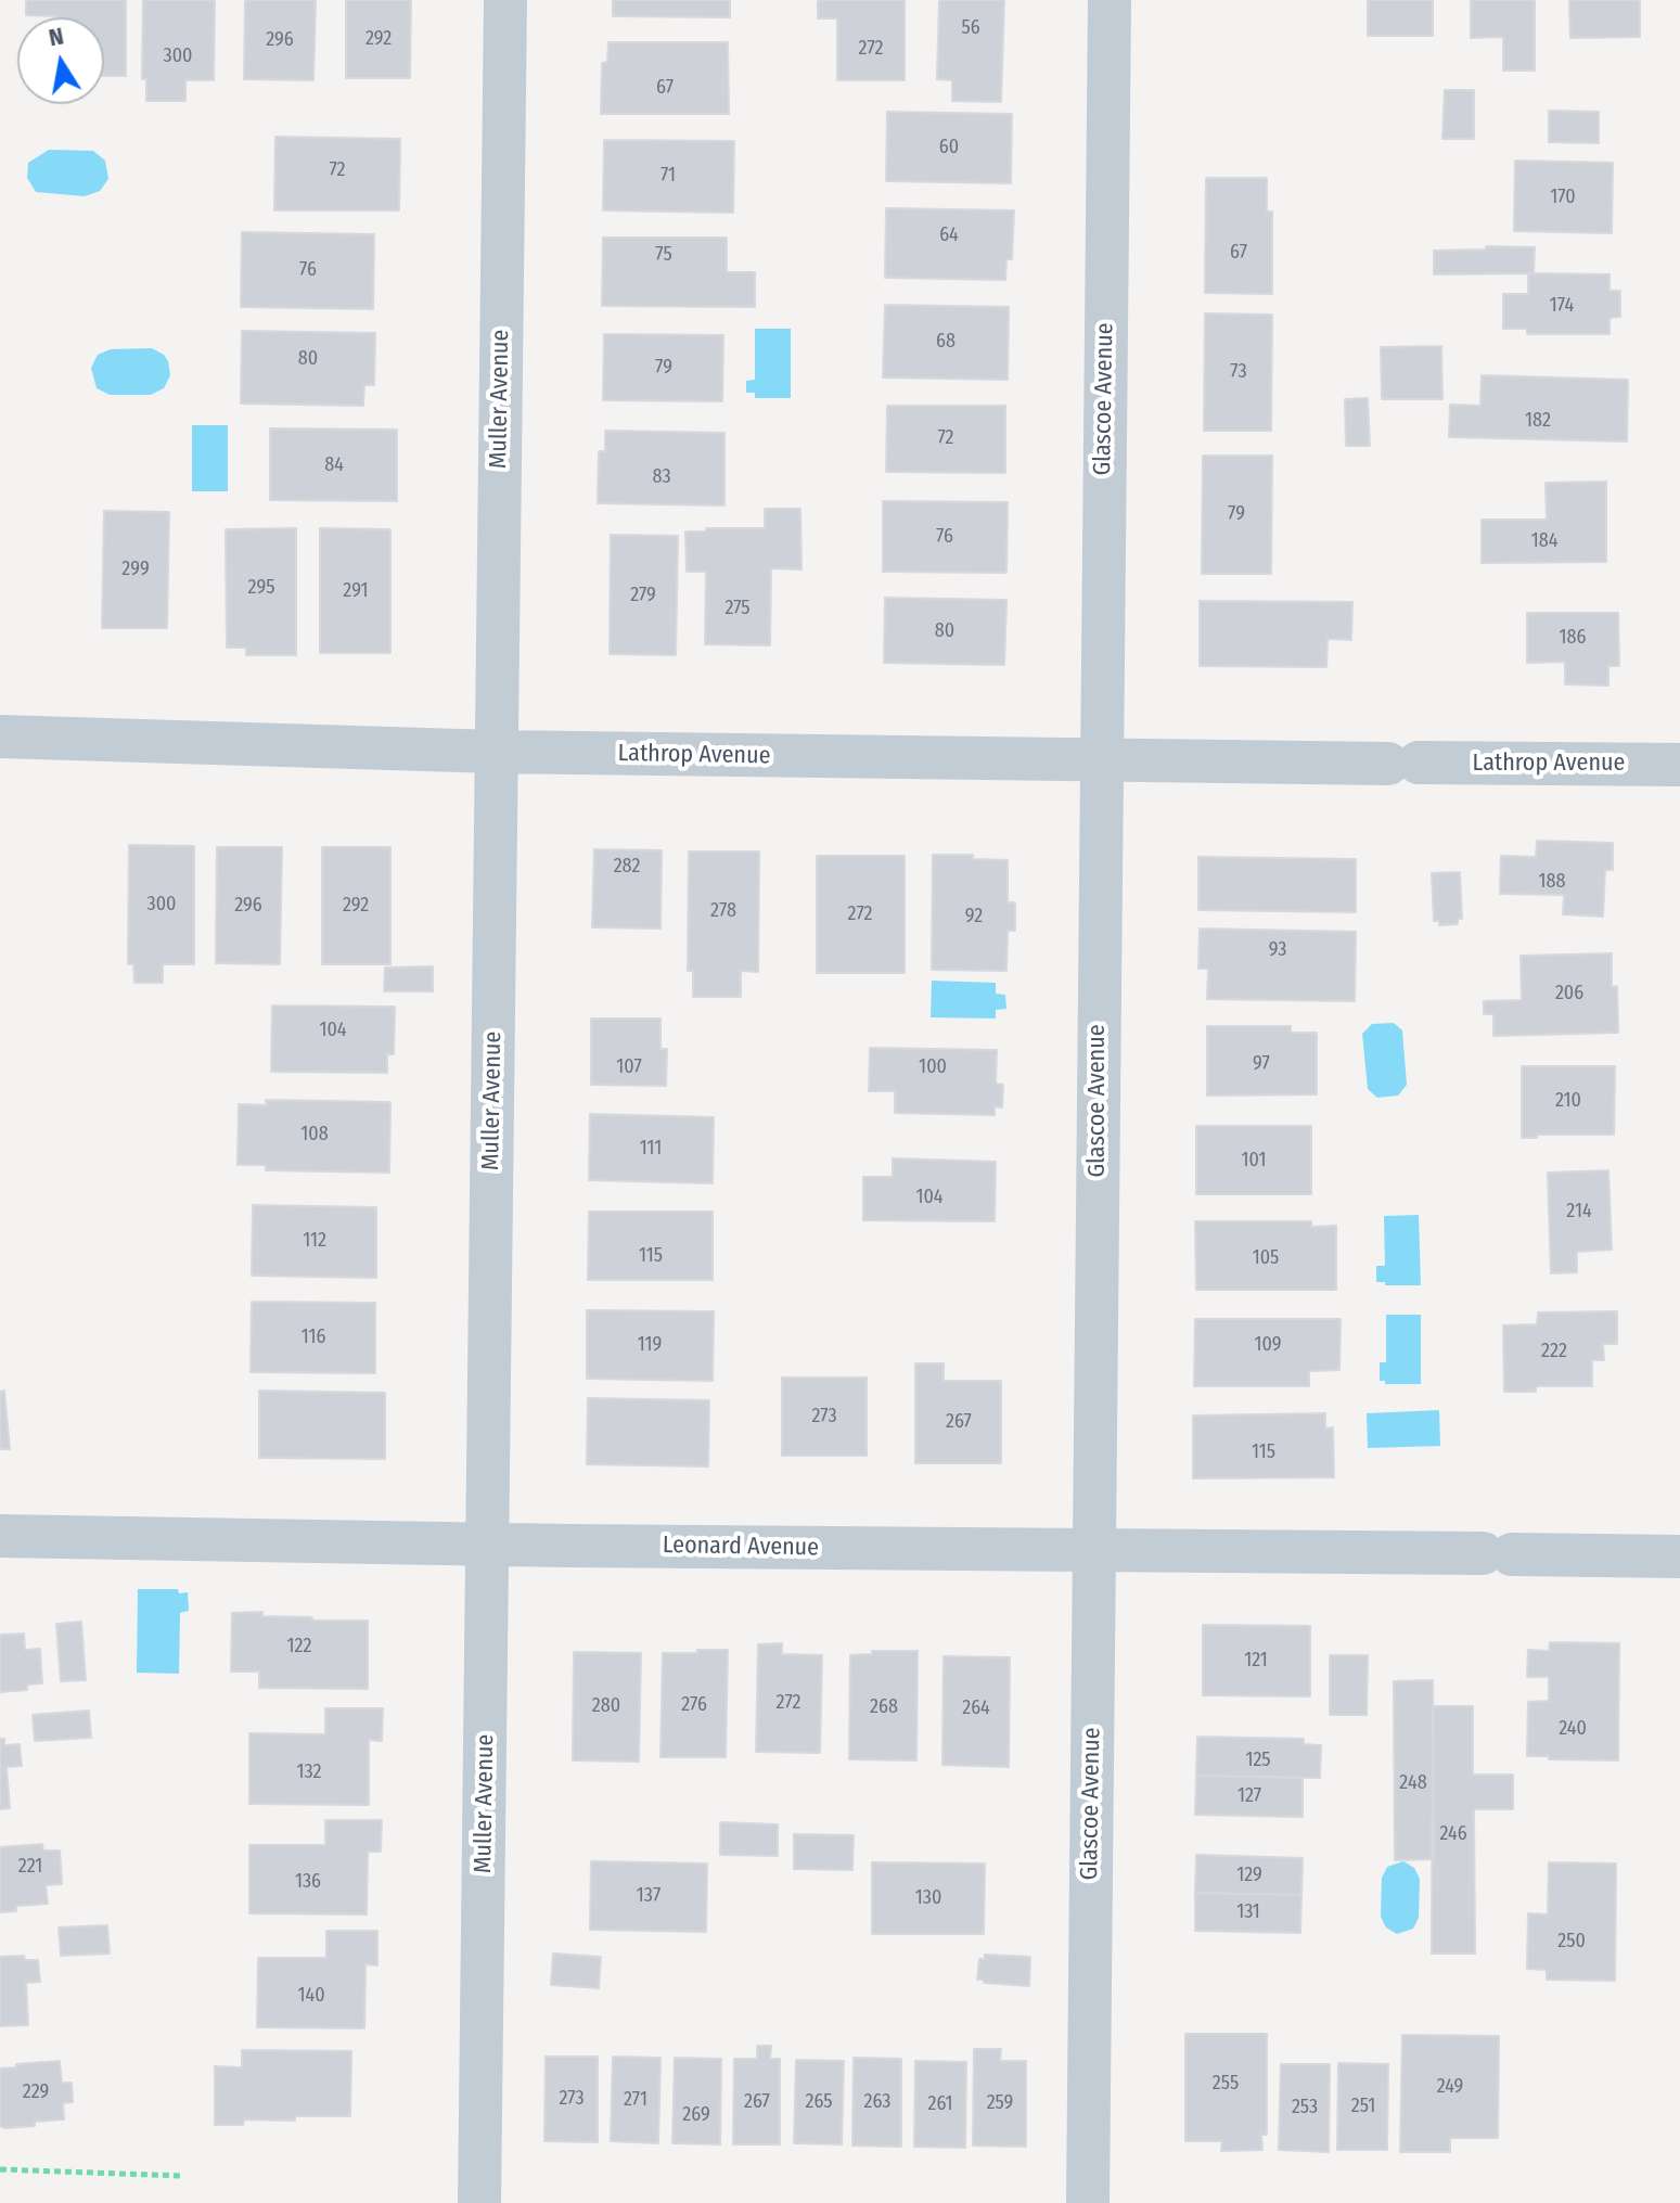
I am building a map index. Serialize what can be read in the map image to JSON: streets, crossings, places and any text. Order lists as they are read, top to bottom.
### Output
{
  "streets": {
    "street": [
      "Muller Avenue",
      "Glascoe Avenue",
      "Lathrop Avenue",
      "Leonard Avenue"
    ]
  },
  "crossings": [
    ["Muller Avenue", "Lathrop Avenue"],
    ["Muller Avenue", "Leonard Avenue"],
    ["Glascoe Avenue", "Lathrop Avenue"],
    ["Glascoe Avenue", "Leonard Avenue"]
  ],
  "house_numbers": [
    "56",
    "292",
    "296",
    "272",
    "300",
    "67",
    "60",
    "72",
    "71",
    "170",
    "64",
    "67",
    "75",
    "76",
    "174",
    "68",
    "80",
    "79",
    "73",
    "182",
    "72",
    "84",
    "83",
    "79",
    "76",
    "184",
    "299",
    "295",
    "291",
    "279",
    "275",
    "80",
    "186",
    "282",
    "188",
    "300",
    "296",
    "292",
    "278",
    "272",
    "92",
    "93",
    "206",
    "104",
    "97",
    "107",
    "100",
    "210",
    "108",
    "111",
    "101",
    "104",
    "214",
    "112",
    "115",
    "105",
    "116",
    "119",
    "109",
    "222",
    "273",
    "267",
    "115",
    "122",
    "121",
    "272",
    "276",
    "280",
    "268",
    "264",
    "240",
    "125",
    "132",
    "248",
    "127",
    "246",
    "221",
    "129",
    "136",
    "137",
    "130",
    "131",
    "250",
    "140",
    "255",
    "249",
    "229",
    "273",
    "271",
    "267",
    "265",
    "263",
    "259",
    "261",
    "251",
    "253",
    "269"
  ],
  "north": "top"
}
